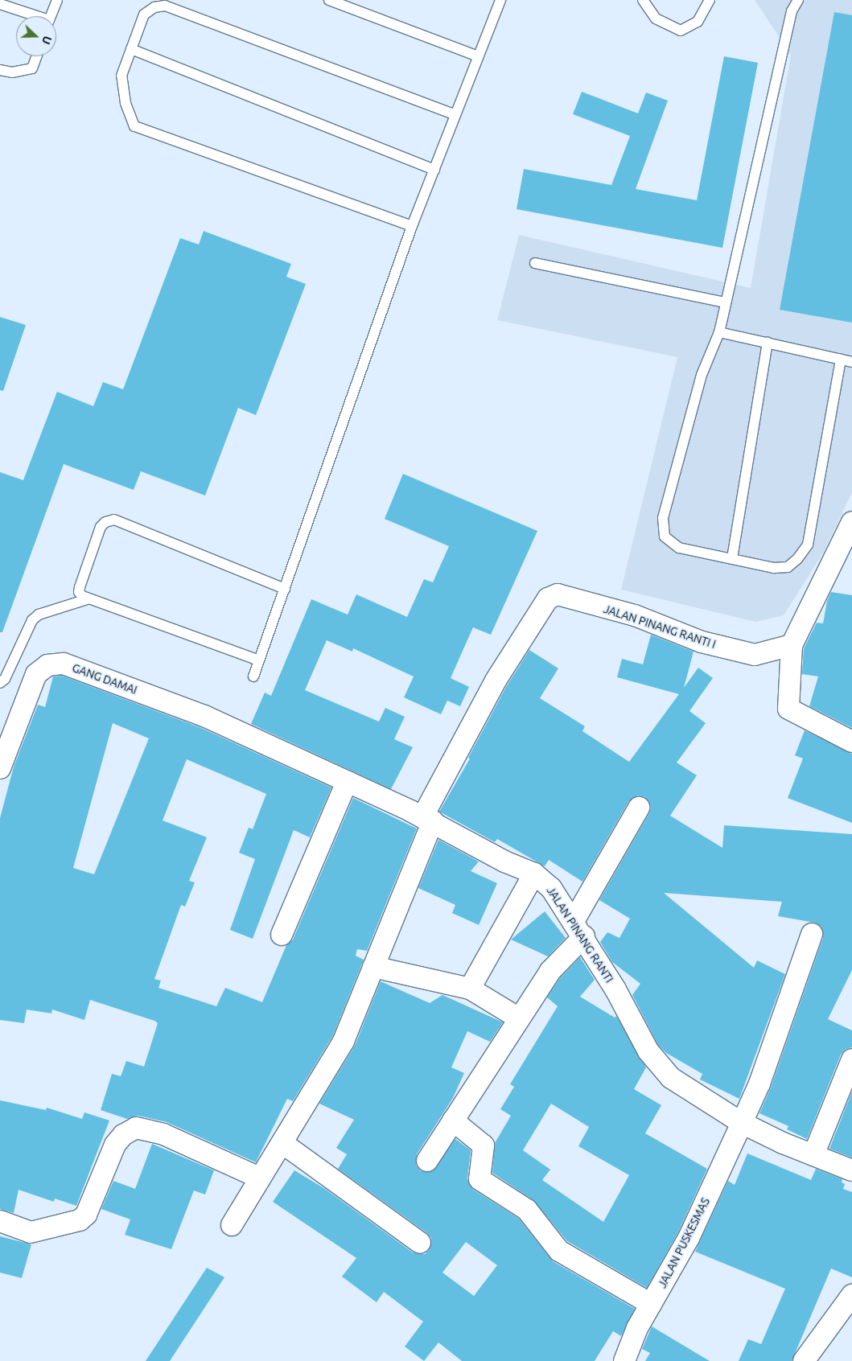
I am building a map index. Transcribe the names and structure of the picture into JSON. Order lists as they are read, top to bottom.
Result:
{
  "streets": {
    "street": [
      "JALAN PINANG RANTI I",
      "GANG DAMAI",
      "JALAN PINANG RANTI",
      "JALAN PUSKESMAS"
    ]
  },
  "crossings": [
    ["JALAN PINANG RANTI I", "JALAN PINANG RANTI"],
    ["GANG DAMAI", "JALAN PINANG RANTI"],
    ["JALAN PINANG RANTI", "JALAN PUSKESMAS"]
  ],
  "north": "right"
}
